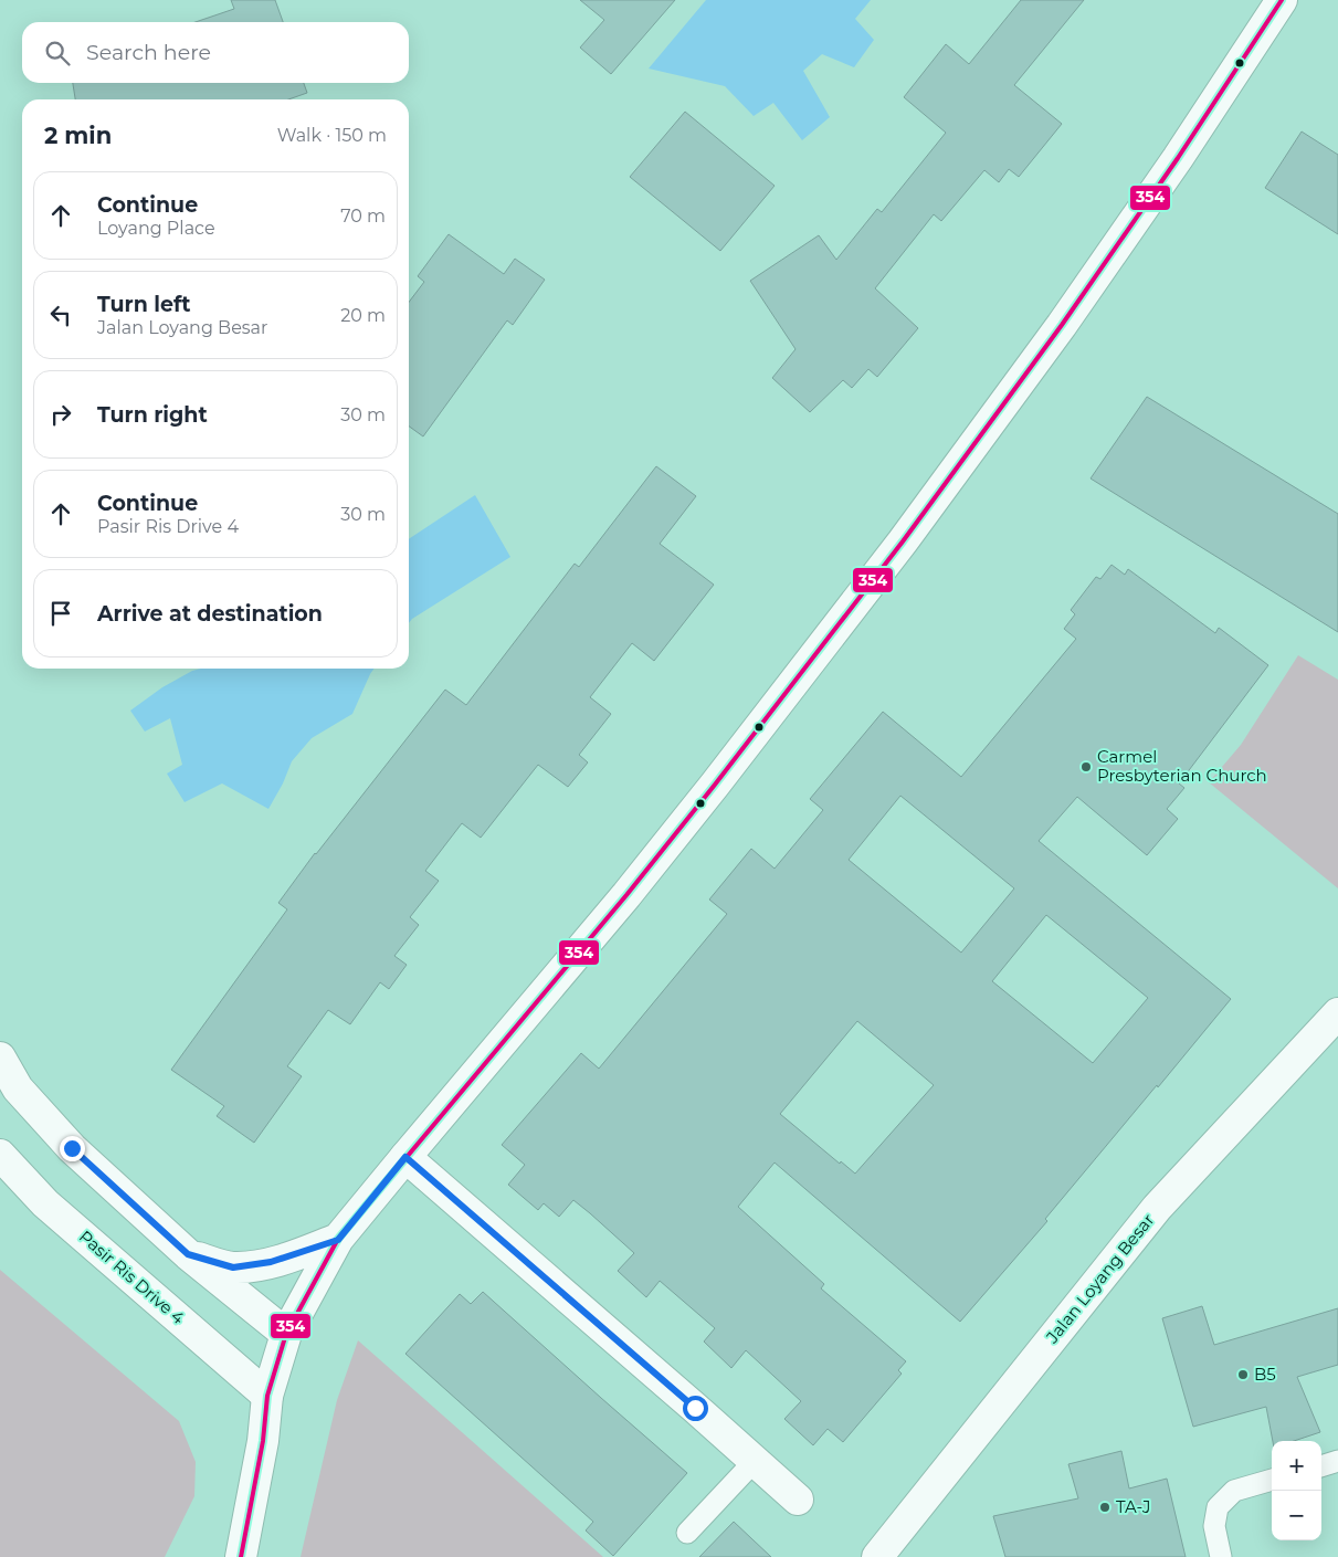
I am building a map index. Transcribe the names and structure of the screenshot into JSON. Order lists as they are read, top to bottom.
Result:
{
  "streets": {
    "street": ["Pasir Ris Drive 4", "Jalan Loyang Besar"]
  },
  "places": ["Carmel Presbyterian Church", "B5", "TA-J"],
  "lines": ["transit line 354"],
  "page": {
    "search": "Search here",
    "heading": ["2 min", "Walk · 150 m"],
    "list": [
      ["Continue", "Loyang Place", "70 m"],
      ["Turn left", "Jalan Loyang Besar", "20 m"],
      ["Turn right", "30 m"],
      ["Continue", "Pasir Ris Drive 4", "30 m"],
      "Arrive at destination"
    ],
    "map_buttons": ["+", "−"]
  }
}
